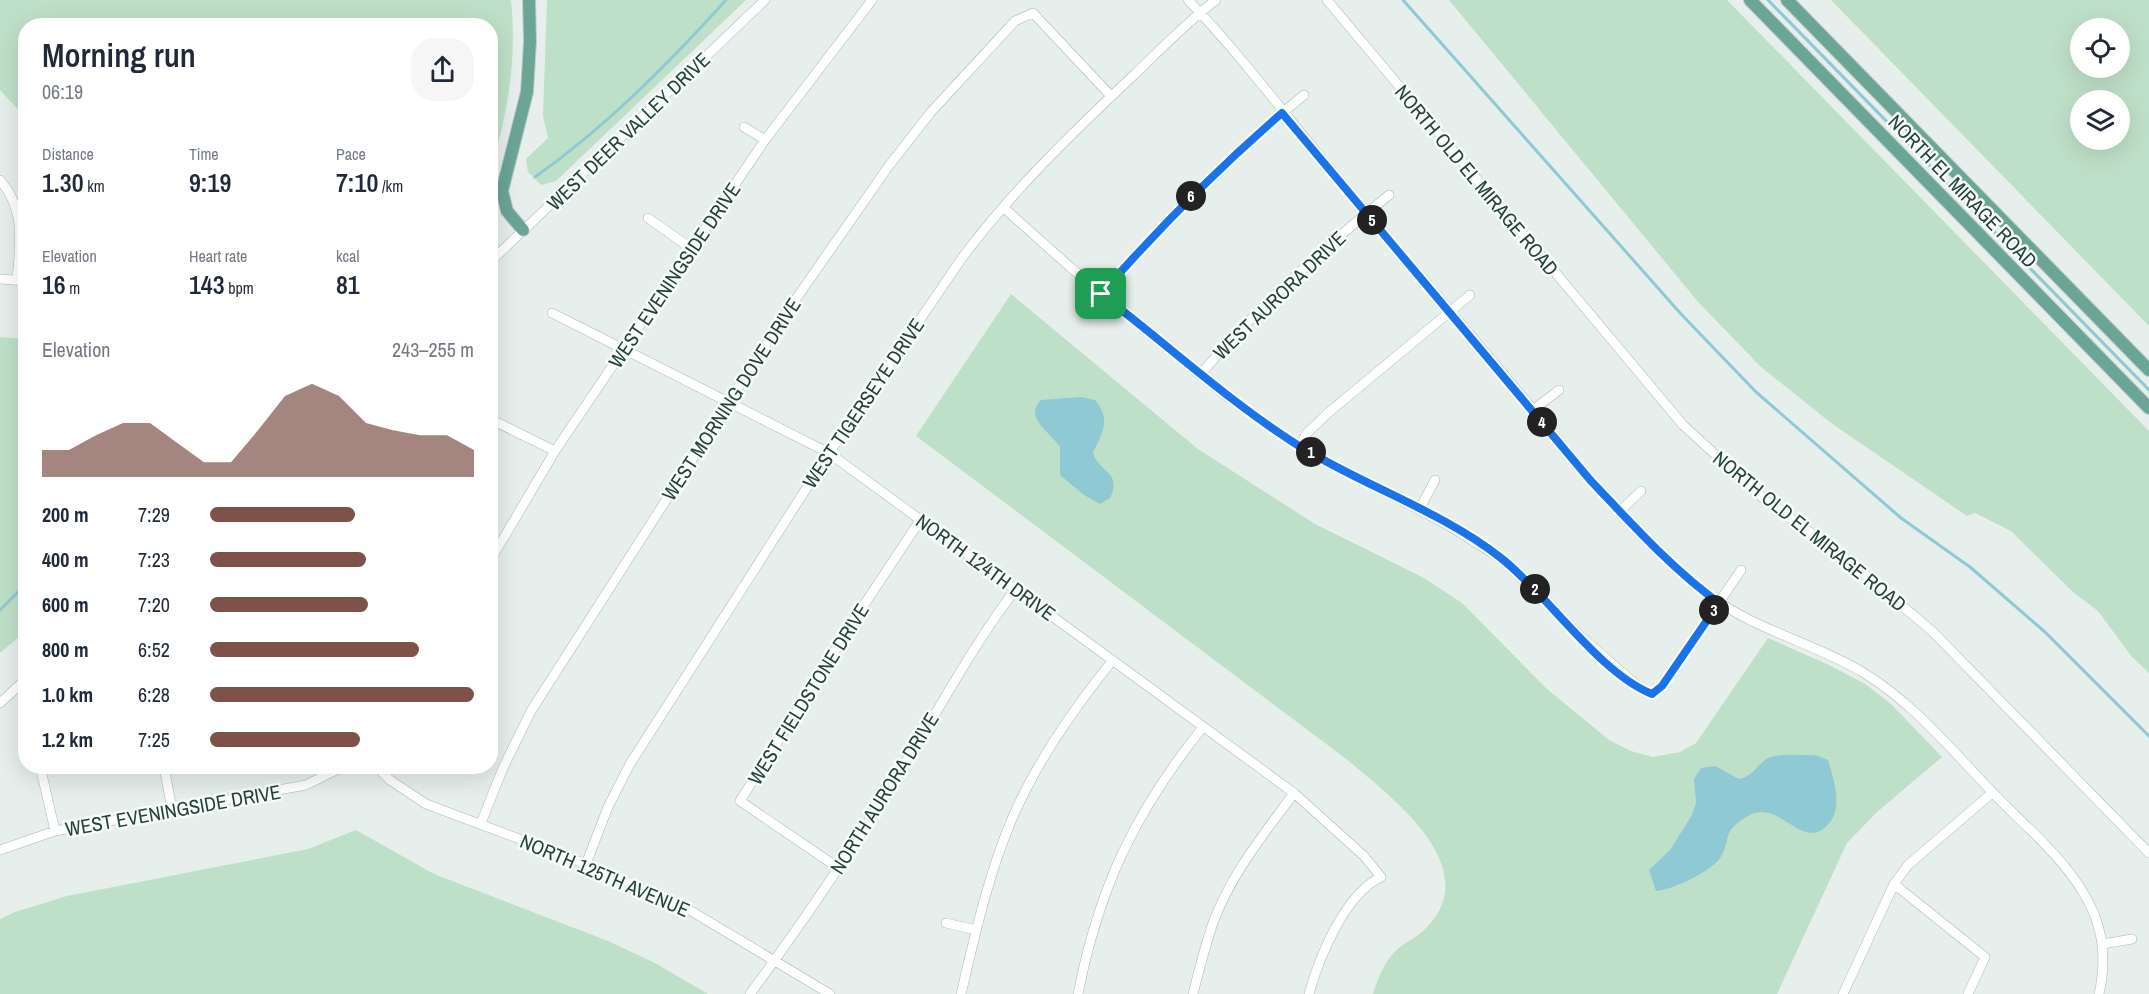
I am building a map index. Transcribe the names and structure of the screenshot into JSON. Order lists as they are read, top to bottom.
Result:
{
  "streets": {
    "main road": ["NORTH EL MIRAGE ROAD"],
    "street": [
      "WEST DEER VALLEY DRIVE",
      "NORTH OLD EL MIRAGE ROAD",
      "WEST EVENINGSIDE DRIVE",
      "WEST AURORA DRIVE",
      "WEST MORNING DOVE DRIVE",
      "WEST TIGERSEYE DRIVE",
      "NORTH 124TH DRIVE",
      "WEST FIELDSTONE DRIVE",
      "NORTH AURORA DRIVE",
      "NORTH 125TH AVENUE"
    ]
  },
  "crossings": [
    ["WEST EVENINGSIDE DRIVE", "NORTH 124TH DRIVE"],
    ["WEST MORNING DOVE DRIVE", "WEST TIGERSEYE DRIVE"],
    ["WEST MORNING DOVE DRIVE", "NORTH 124TH DRIVE"],
    ["WEST MORNING DOVE DRIVE", "NORTH 125TH AVENUE"],
    ["WEST TIGERSEYE DRIVE", "NORTH 124TH DRIVE"],
    ["WEST TIGERSEYE DRIVE", "NORTH 125TH AVENUE"],
    ["NORTH 124TH DRIVE", "WEST FIELDSTONE DRIVE"],
    ["NORTH 124TH DRIVE", "NORTH AURORA DRIVE"],
    ["WEST FIELDSTONE DRIVE", "NORTH AURORA DRIVE"],
    ["NORTH AURORA DRIVE", "NORTH 125TH AVENUE"]
  ],
  "page": {
    "heading": ["Morning run", "06:19"],
    "stats": [
      ["Distance", "1.30 km"],
      ["Time", "9:19"],
      ["Pace", "7:10 /km"],
      ["Elevation", "16 m"],
      ["Heart rate", "143 bpm"],
      ["kcal", "81"]
    ],
    "pins": [
      "6",
      "5",
      "4",
      "1",
      "2",
      "3"
    ],
    "chart": ["Elevation", "243–255 m"],
    "list": [
      {
        "name": "200 m",
        "note": "7:29"
      },
      {
        "name": "400 m",
        "note": "7:23"
      },
      {
        "name": "600 m",
        "note": "7:20"
      },
      {
        "name": "800 m",
        "note": "6:52"
      },
      {
        "name": "1.0 km",
        "note": "6:28"
      },
      {
        "name": "1.2 km",
        "note": "7:25"
      }
    ]
  }
}
